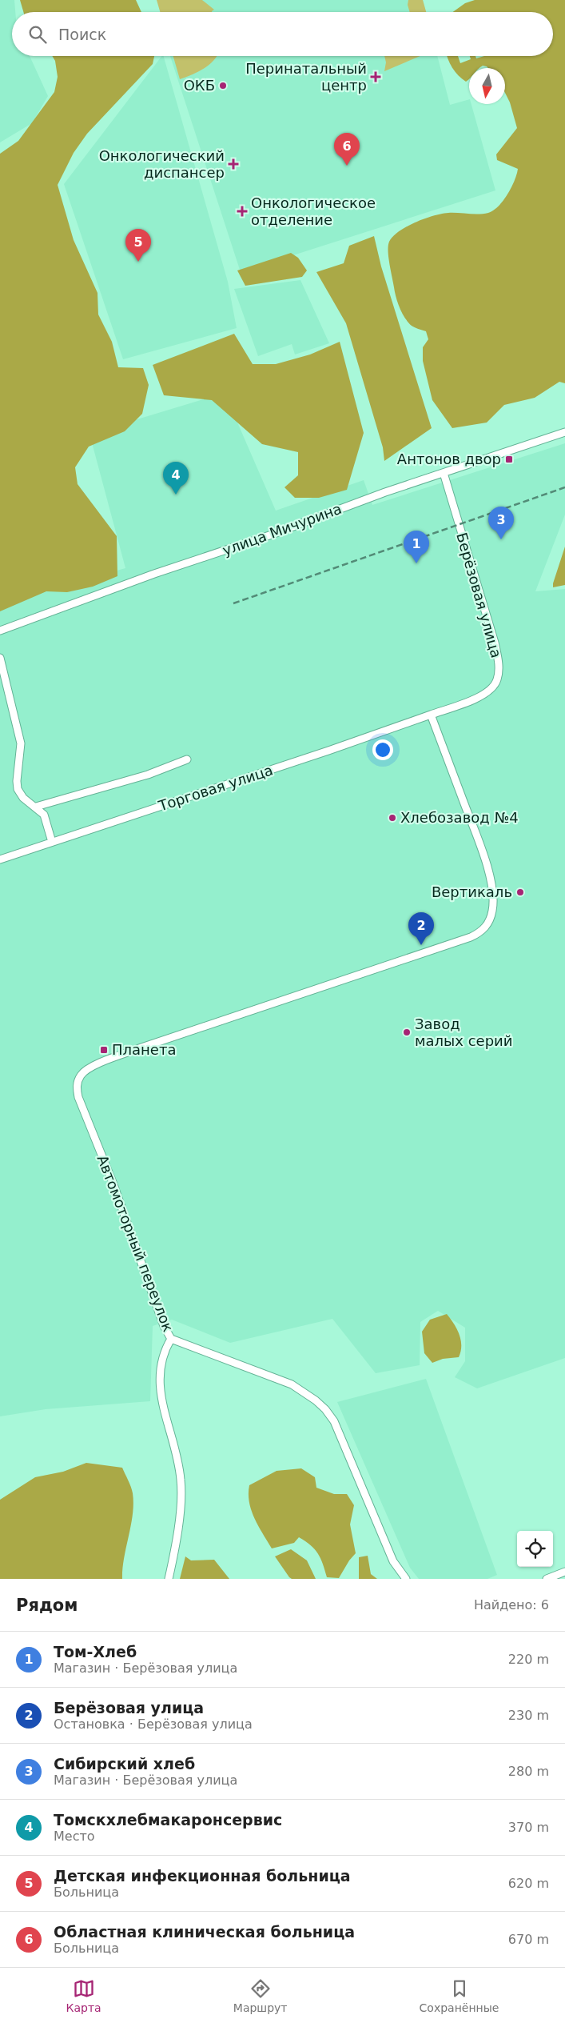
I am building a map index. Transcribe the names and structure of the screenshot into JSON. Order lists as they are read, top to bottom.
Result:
{
  "streets": {
    "street": [
      "улица Мичурина",
      "Берёзовая улица",
      "Торговая улица",
      "Автомоторный переулок"
    ]
  },
  "crossings": [
    ["улица Мичурина", "Берёзовая улица"],
    ["Берёзовая улица", "Торговая улица"],
    ["Берёзовая улица", "Автомоторный переулок"],
    ["Торговая улица", "Автомоторный переулок"]
  ],
  "places": {
    "health": ["Перинатальный центр", "Онкологический диспансер", "Онкологическое отделение"],
    "other": [
      "ОКБ",
      "Хлебозавод №4",
      "Вертикаль",
      "Завод малых серий"
    ],
    "transit": ["Антонов двор", "Планета"]
  },
  "north": "bottom",
  "page": {
    "search": "Поиск",
    "pins": [
      "6",
      "5",
      "4",
      "3",
      "1",
      "2"
    ],
    "heading": ["Рядом", "Найдено: 6"],
    "list": [
      {
        "mark": "1",
        "name": "Том-Хлеб",
        "note": "Магазин · Берёзовая улица",
        "value": "220 m"
      },
      {
        "mark": "2",
        "name": "Берёзовая улица",
        "note": "Остановка · Берёзовая улица",
        "value": "230 m"
      },
      {
        "mark": "3",
        "name": "Сибирский хлеб",
        "note": "Магазин · Берёзовая улица",
        "value": "280 m"
      },
      {
        "mark": "4",
        "name": "Томскхлебмакаронсервис",
        "note": "Место",
        "value": "370 m"
      },
      {
        "mark": "5",
        "name": "Детская инфекционная больница",
        "note": "Больница",
        "value": "620 m"
      },
      {
        "mark": "6",
        "name": "Областная клиническая больница",
        "note": "Больница",
        "value": "670 m"
      }
    ],
    "nav": ["Карта", "Маршрут", "Сохранённые"]
  }
}
